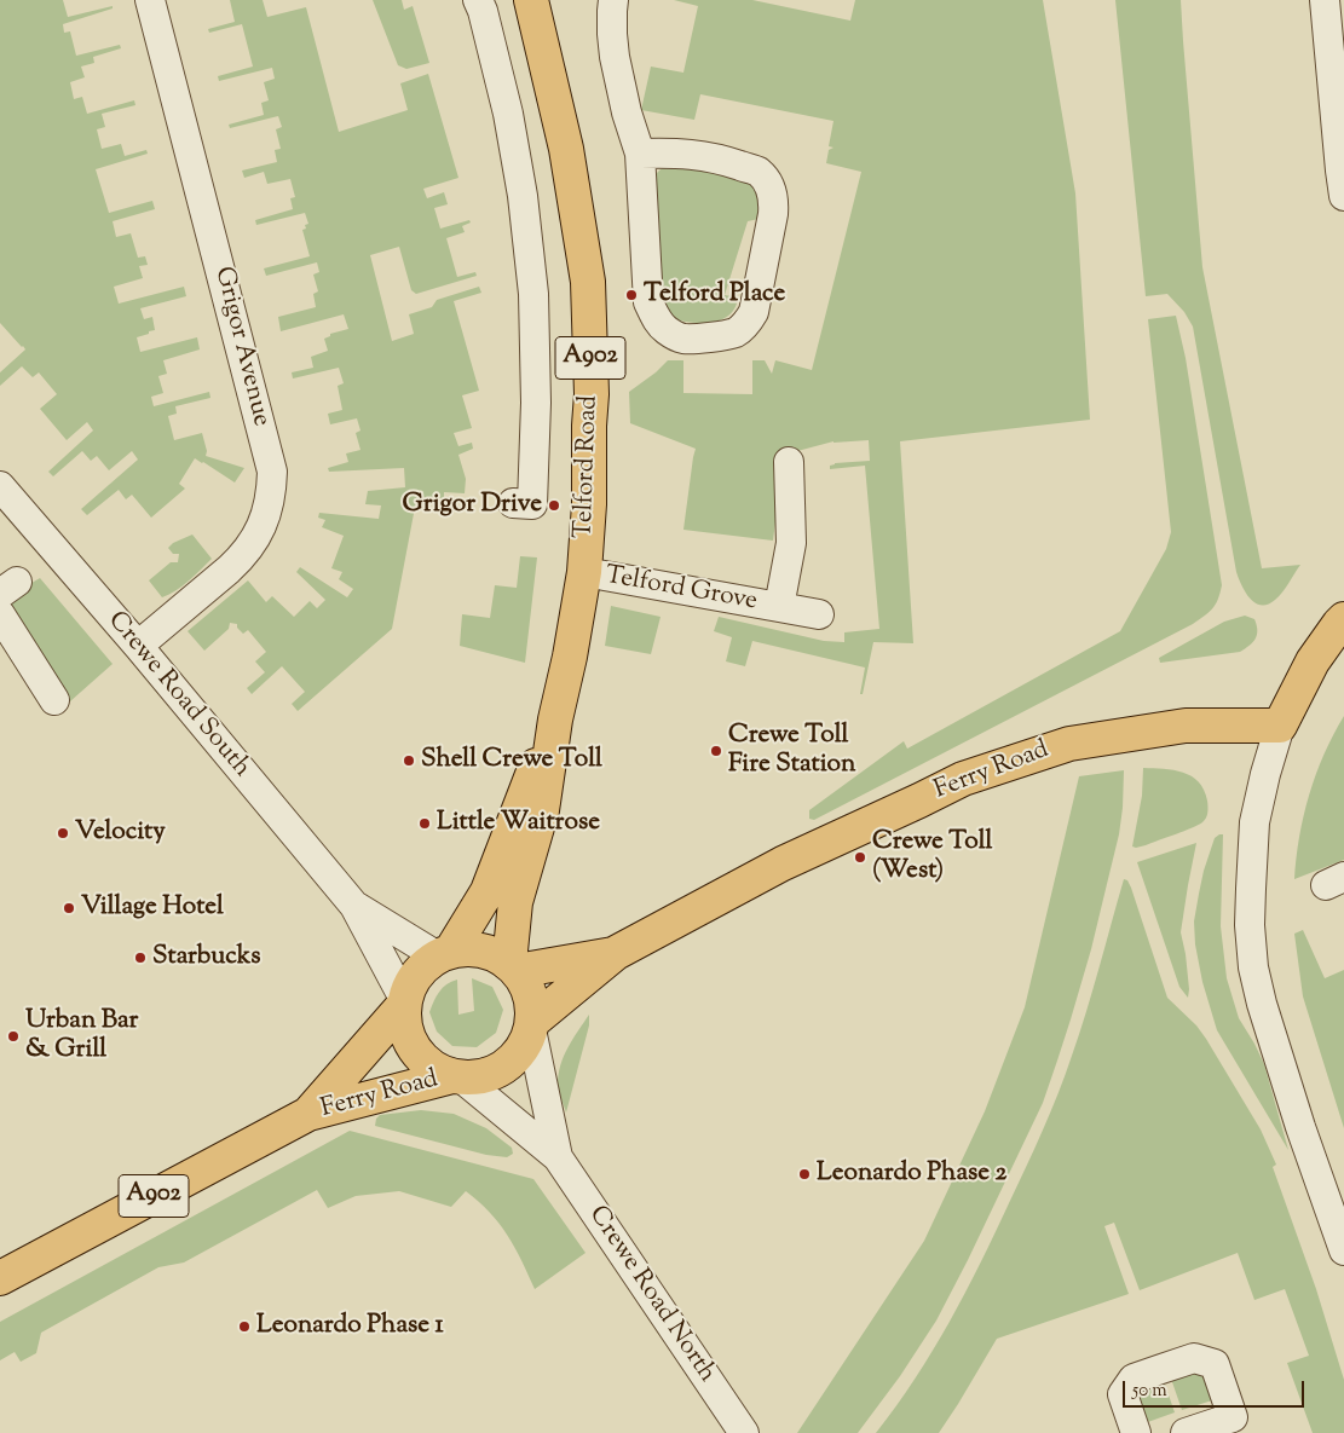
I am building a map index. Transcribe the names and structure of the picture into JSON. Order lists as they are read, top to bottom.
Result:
{
  "streets": {
    "main road": ["A902", "Telford Road", "Ferry Road"],
    "street": [
      "Grigor Avenue",
      "Telford Grove",
      "Crewe Road South",
      "Crewe Road North"
    ]
  },
  "crossings": [
    ["Grigor Avenue", "Crewe Road South"],
    ["Telford Road", "Telford Grove"],
    ["Telford Road", "Crewe Road South"],
    ["Telford Road", "Ferry Road"],
    ["Telford Road", "Crewe Road North"],
    ["Crewe Road South", "Ferry Road"],
    ["Crewe Road South", "Crewe Road North"],
    ["Ferry Road", "Crewe Road North"]
  ],
  "places": [
    "Telford Place",
    "Grigor Drive",
    "Crewe Toll Fire Station",
    "Shell Crewe Toll",
    "Little Waitrose",
    "Velocity",
    "Crewe Toll (West)",
    "Village Hotel",
    "Starbucks",
    "Urban Bar & Grill",
    "Leonardo Phase 2",
    "Leonardo Phase 1"
  ],
  "scale_bar": "50 m"
}
